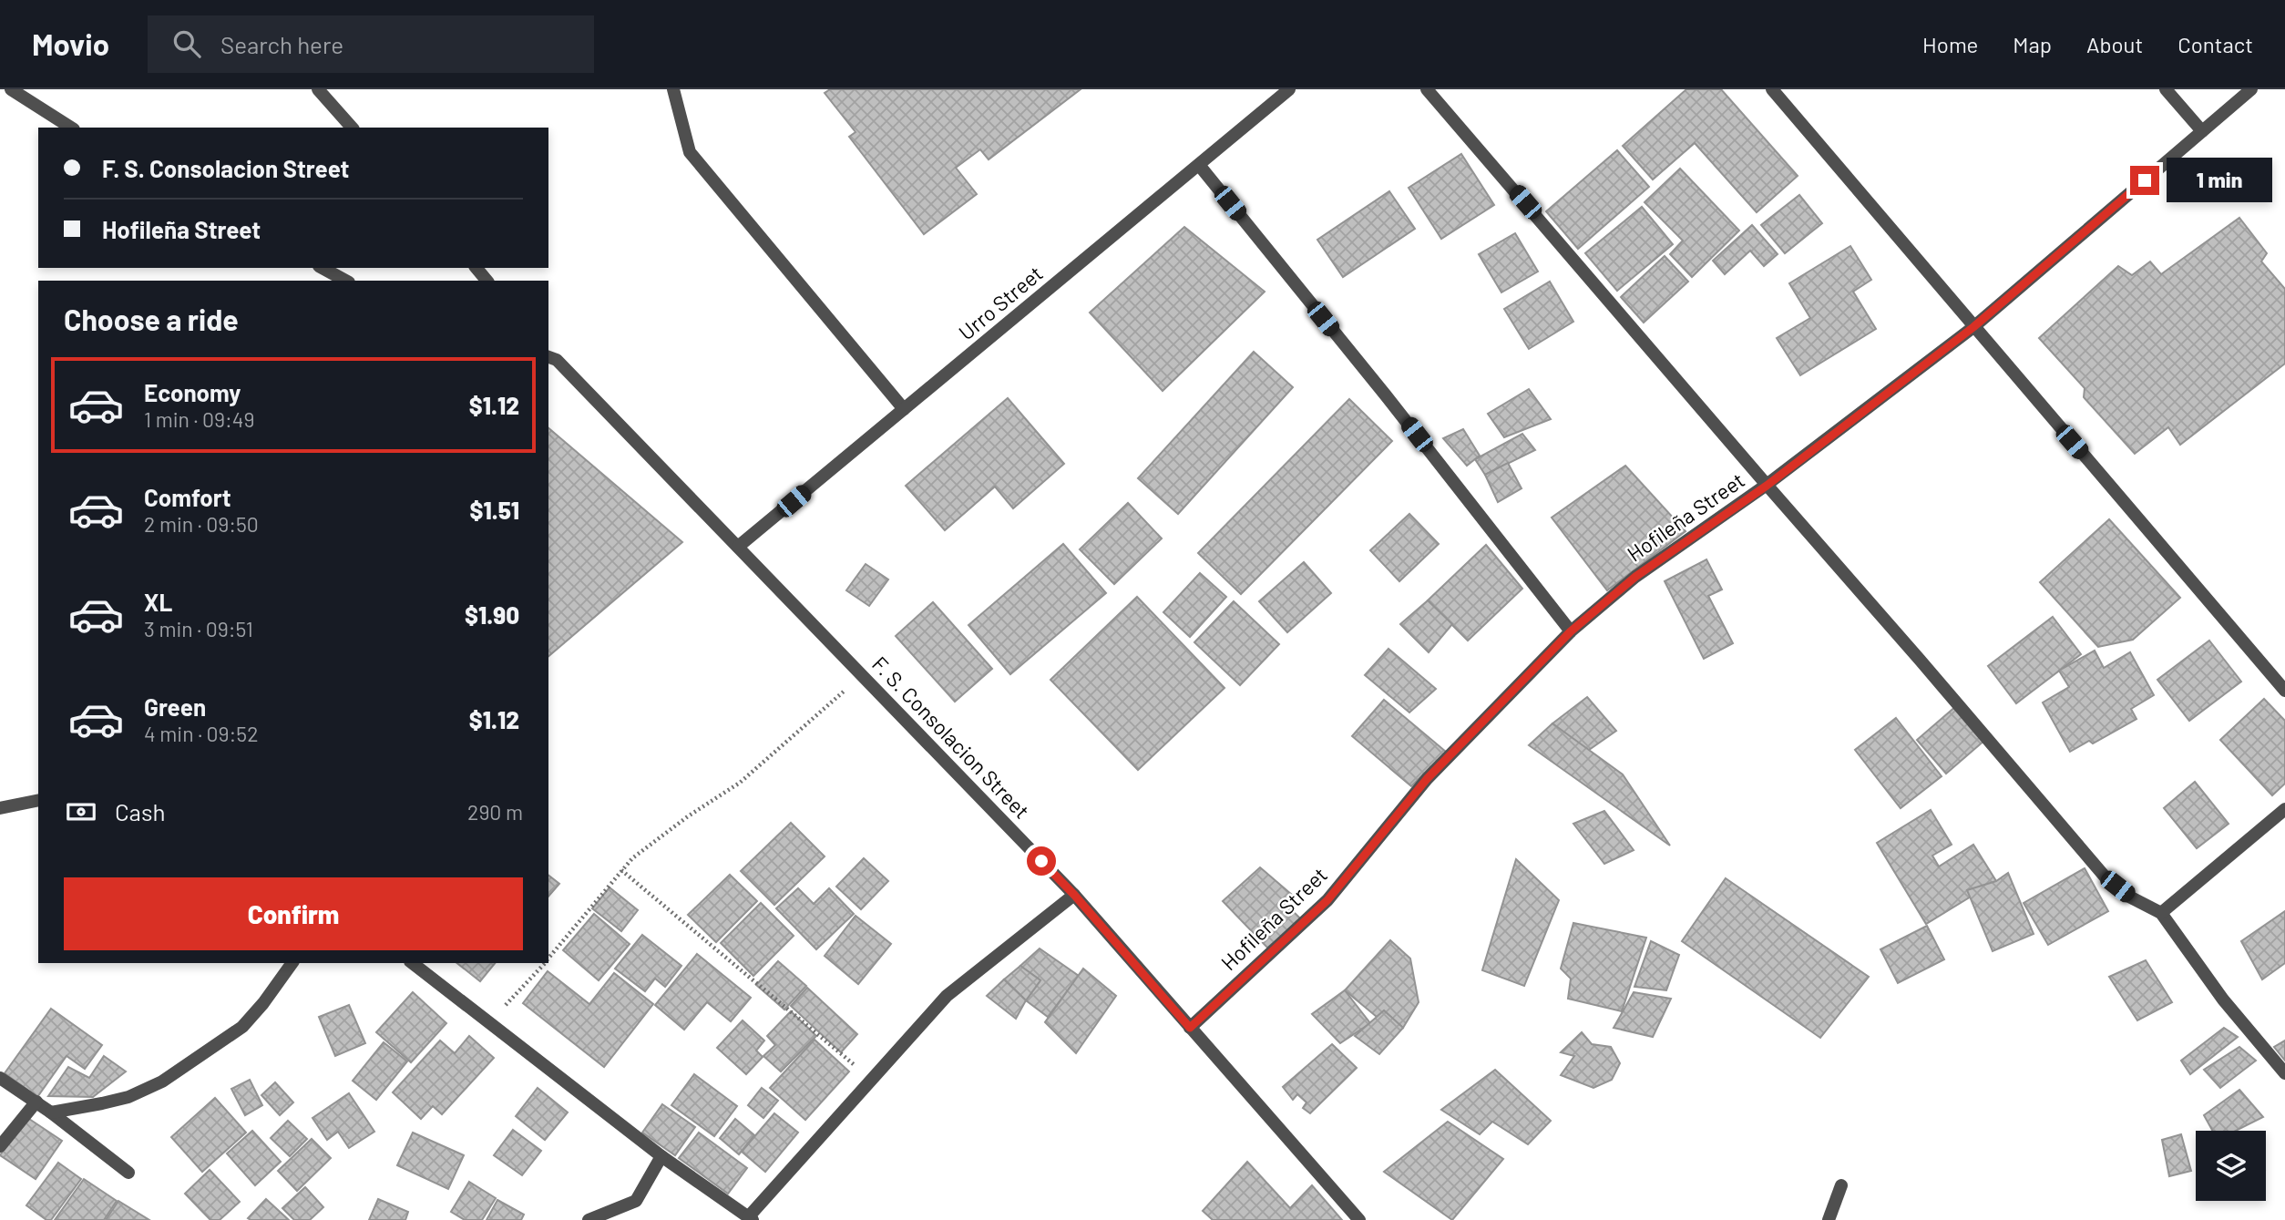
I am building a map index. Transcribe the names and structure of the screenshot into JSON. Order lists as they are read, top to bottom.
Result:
{
  "streets": {
    "street": ["Urro Street", "Hofileña Street", "F. S. Consolacion Street"]
  },
  "crossings": [
    ["Urro Street", "F. S. Consolacion Street"],
    ["Hofileña Street", "F. S. Consolacion Street"]
  ],
  "page": {
    "header": "Movio",
    "search": "Search here",
    "nav": [
      "Home",
      "Map",
      "About",
      "Contact"
    ],
    "banner": ["F. S. Consolacion Street", "Hofileña Street"],
    "bubble": "1 min",
    "heading": "Choose a ride",
    "list": [
      {
        "name": "Economy",
        "note": "1 min · 09:49",
        "value": "$1.12"
      },
      {
        "name": "Comfort",
        "note": "2 min · 09:50",
        "value": "$1.51"
      },
      {
        "name": "XL",
        "note": "3 min · 09:51",
        "value": "$1.90"
      },
      {
        "name": "Green",
        "note": "4 min · 09:52",
        "value": "$1.12"
      }
    ],
    "pay": ["Cash", "290 m"],
    "buttons": "Confirm"
  }
}
